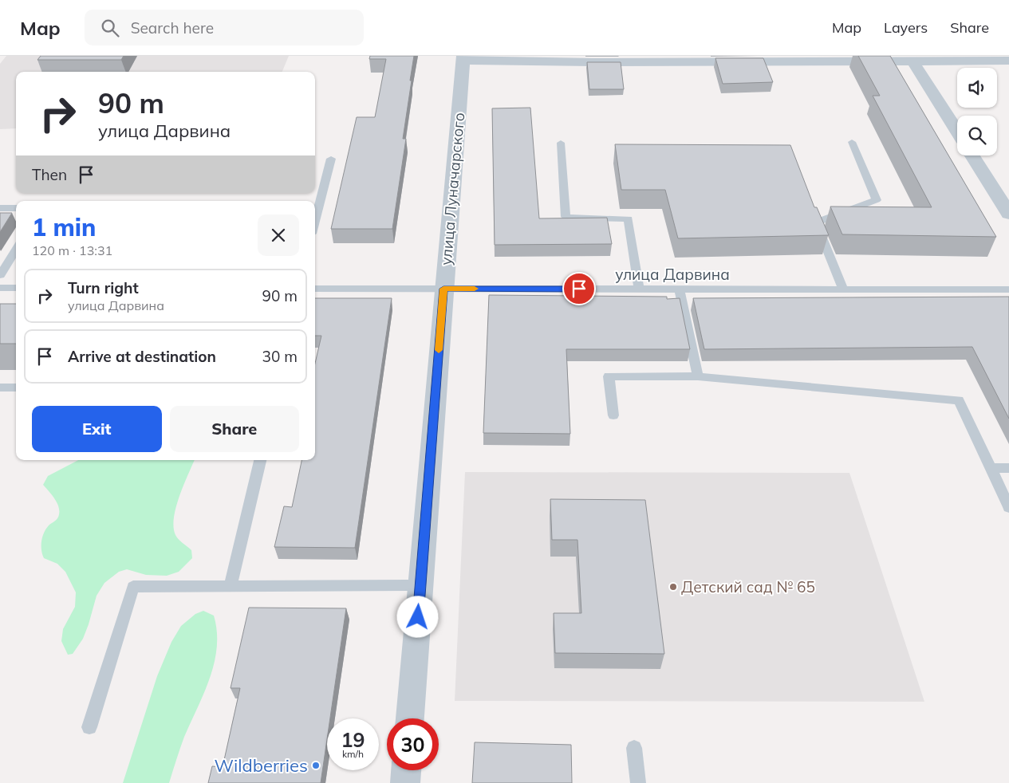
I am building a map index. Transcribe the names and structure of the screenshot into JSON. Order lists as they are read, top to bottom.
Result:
{
  "streets": {
    "street": ["улица Луначарского"],
    "lane": ["улица Дарвина"]
  },
  "crossings": [
    ["улица Луначарского", "улица Дарвина"]
  ],
  "places": ["Детский сад № 65", "Wildberries"],
  "page": {
    "header": "Map",
    "search": "Search here",
    "nav": ["Map", "Layers", "Share"],
    "turn": ["90 m", "улица Дарвина"],
    "then": "Then",
    "heading": ["1 min", "120 m · 13:31"],
    "list": [
      {
        "name": "Turn right",
        "note": "улица Дарвина",
        "value": "90 m"
      },
      {
        "name": "Arrive at destination",
        "value": "30 m"
      }
    ],
    "buttons": ["Exit", "Share"],
    "speed": "19 km/h",
    "limit": "30"
  }
}
